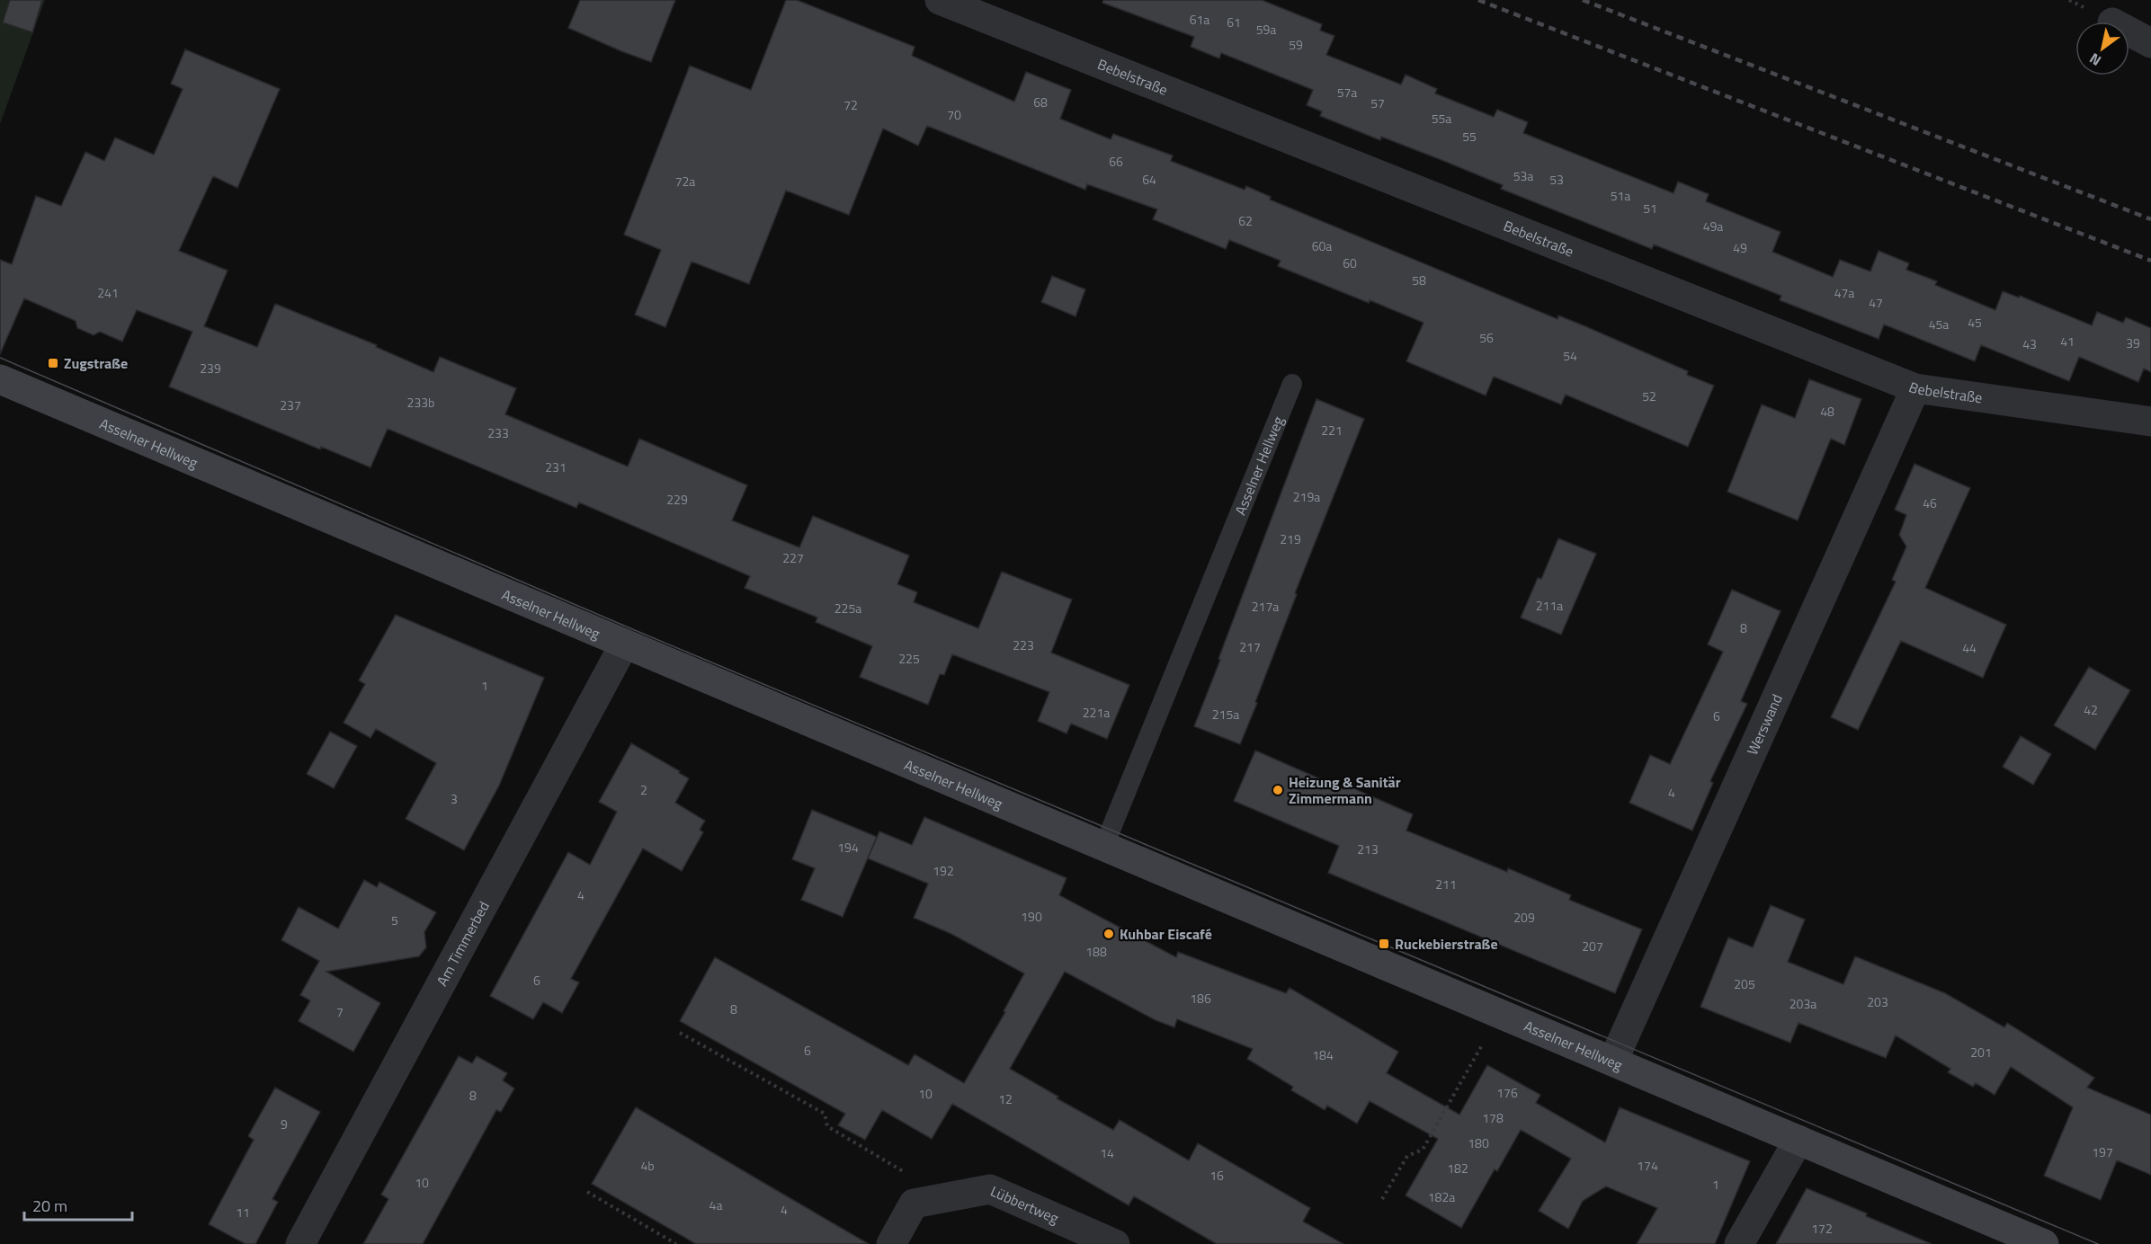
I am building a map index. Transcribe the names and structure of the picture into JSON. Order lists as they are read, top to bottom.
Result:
{
  "streets": {
    "main road": ["Asselner Hellweg"],
    "street": [
      "Bebelstraße",
      "Werswand",
      "Am Timmerbed",
      "Lübbertweg"
    ]
  },
  "crossings": [
    ["Bebelstraße", "Werswand"],
    ["Asselner Hellweg", "Werswand"],
    ["Asselner Hellweg", "Am Timmerbed"]
  ],
  "places": {
    "transit": ["Zugstraße", "Ruckebierstraße"],
    "other": ["Heizung & Sanitär Zimmermann", "Kuhbar Eiscafé"]
  },
  "house_numbers": [
    "61a",
    "61",
    "59a",
    "59",
    "57a",
    "68",
    "57",
    "72",
    "70",
    "55a",
    "55",
    "66",
    "53a",
    "64",
    "53",
    "72a",
    "51a",
    "51",
    "62",
    "49a",
    "60a",
    "49",
    "60",
    "58",
    "241",
    "47a",
    "47",
    "45",
    "45a",
    "56",
    "41",
    "39",
    "43",
    "54",
    "239",
    "52",
    "233b",
    "237",
    "48",
    "221",
    "233",
    "231",
    "219a",
    "229",
    "46",
    "219",
    "227",
    "211a",
    "217a",
    "225a",
    "8",
    "223",
    "217",
    "44",
    "225",
    "1",
    "42",
    "221a",
    "215a",
    "6",
    "2",
    "4",
    "3",
    "194",
    "213",
    "192",
    "211",
    "4",
    "190",
    "209",
    "5",
    "207",
    "188",
    "6",
    "205",
    "186",
    "203",
    "203a",
    "8",
    "7",
    "6",
    "201",
    "184",
    "176",
    "10",
    "8",
    "12",
    "178",
    "9",
    "180",
    "197",
    "14",
    "4b",
    "174",
    "182",
    "16",
    "10",
    "1",
    "182a",
    "4a",
    "4",
    "11",
    "172"
  ],
  "scale_bar": "20 m",
  "north": "bottom left"
}
